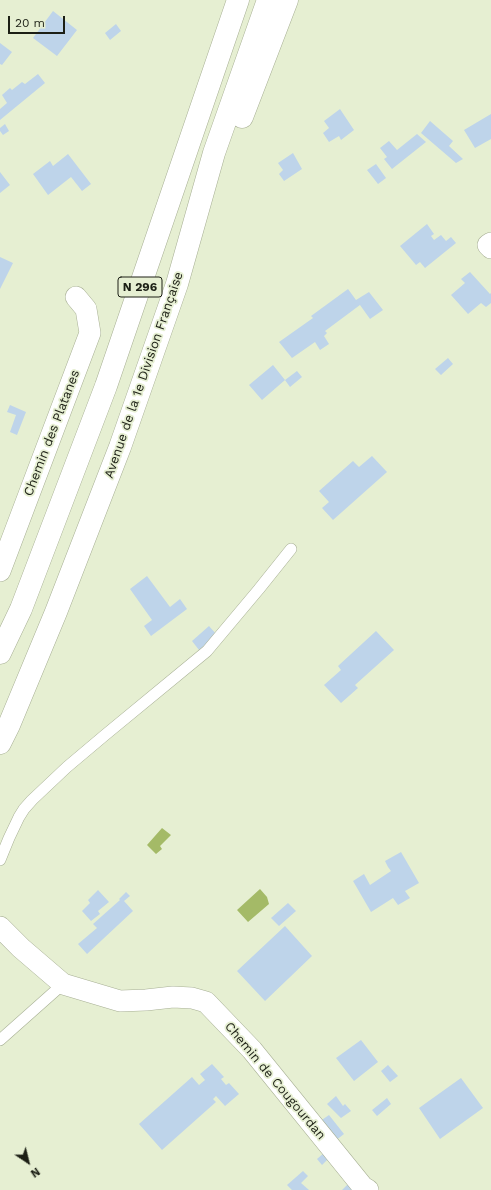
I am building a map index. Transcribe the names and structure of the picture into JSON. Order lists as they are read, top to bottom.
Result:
{
  "streets": {
    "highway": ["N 296", "Avenue de la 1e Division Française"],
    "street": ["Chemin des Platanes", "Chemin de Cougourdan"]
  },
  "scale_bar": "20 m",
  "north": "bottom right"
}
